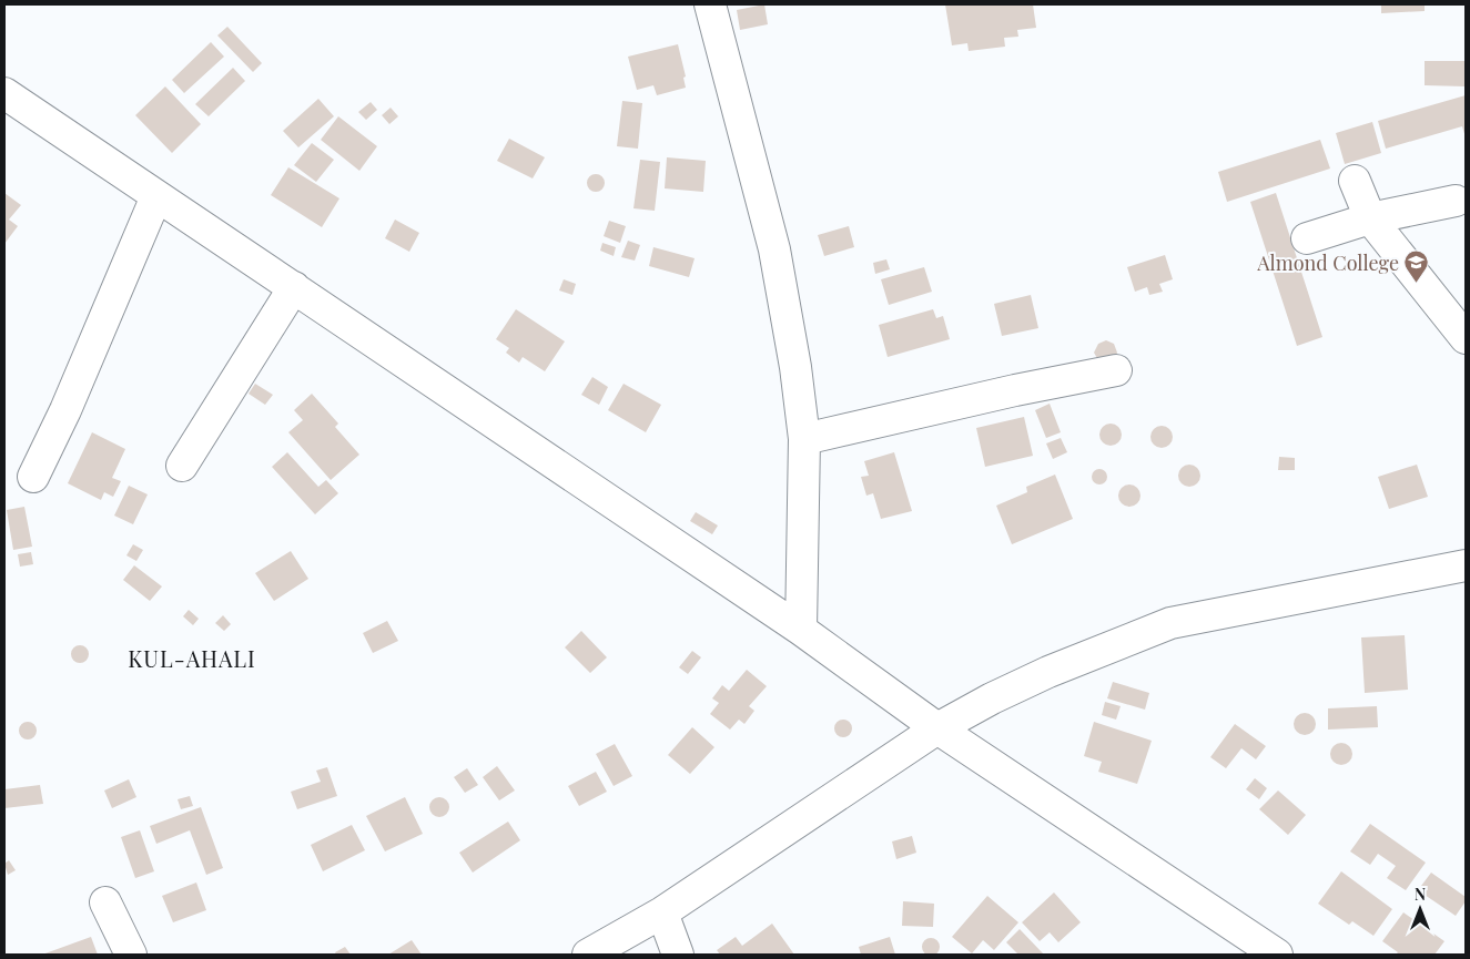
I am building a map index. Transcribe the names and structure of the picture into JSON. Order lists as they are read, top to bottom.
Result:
{
  "districts": ["KUL-AHALI"],
  "places": {
    "school or university": ["Almond College"]
  },
  "north": "top"
}
